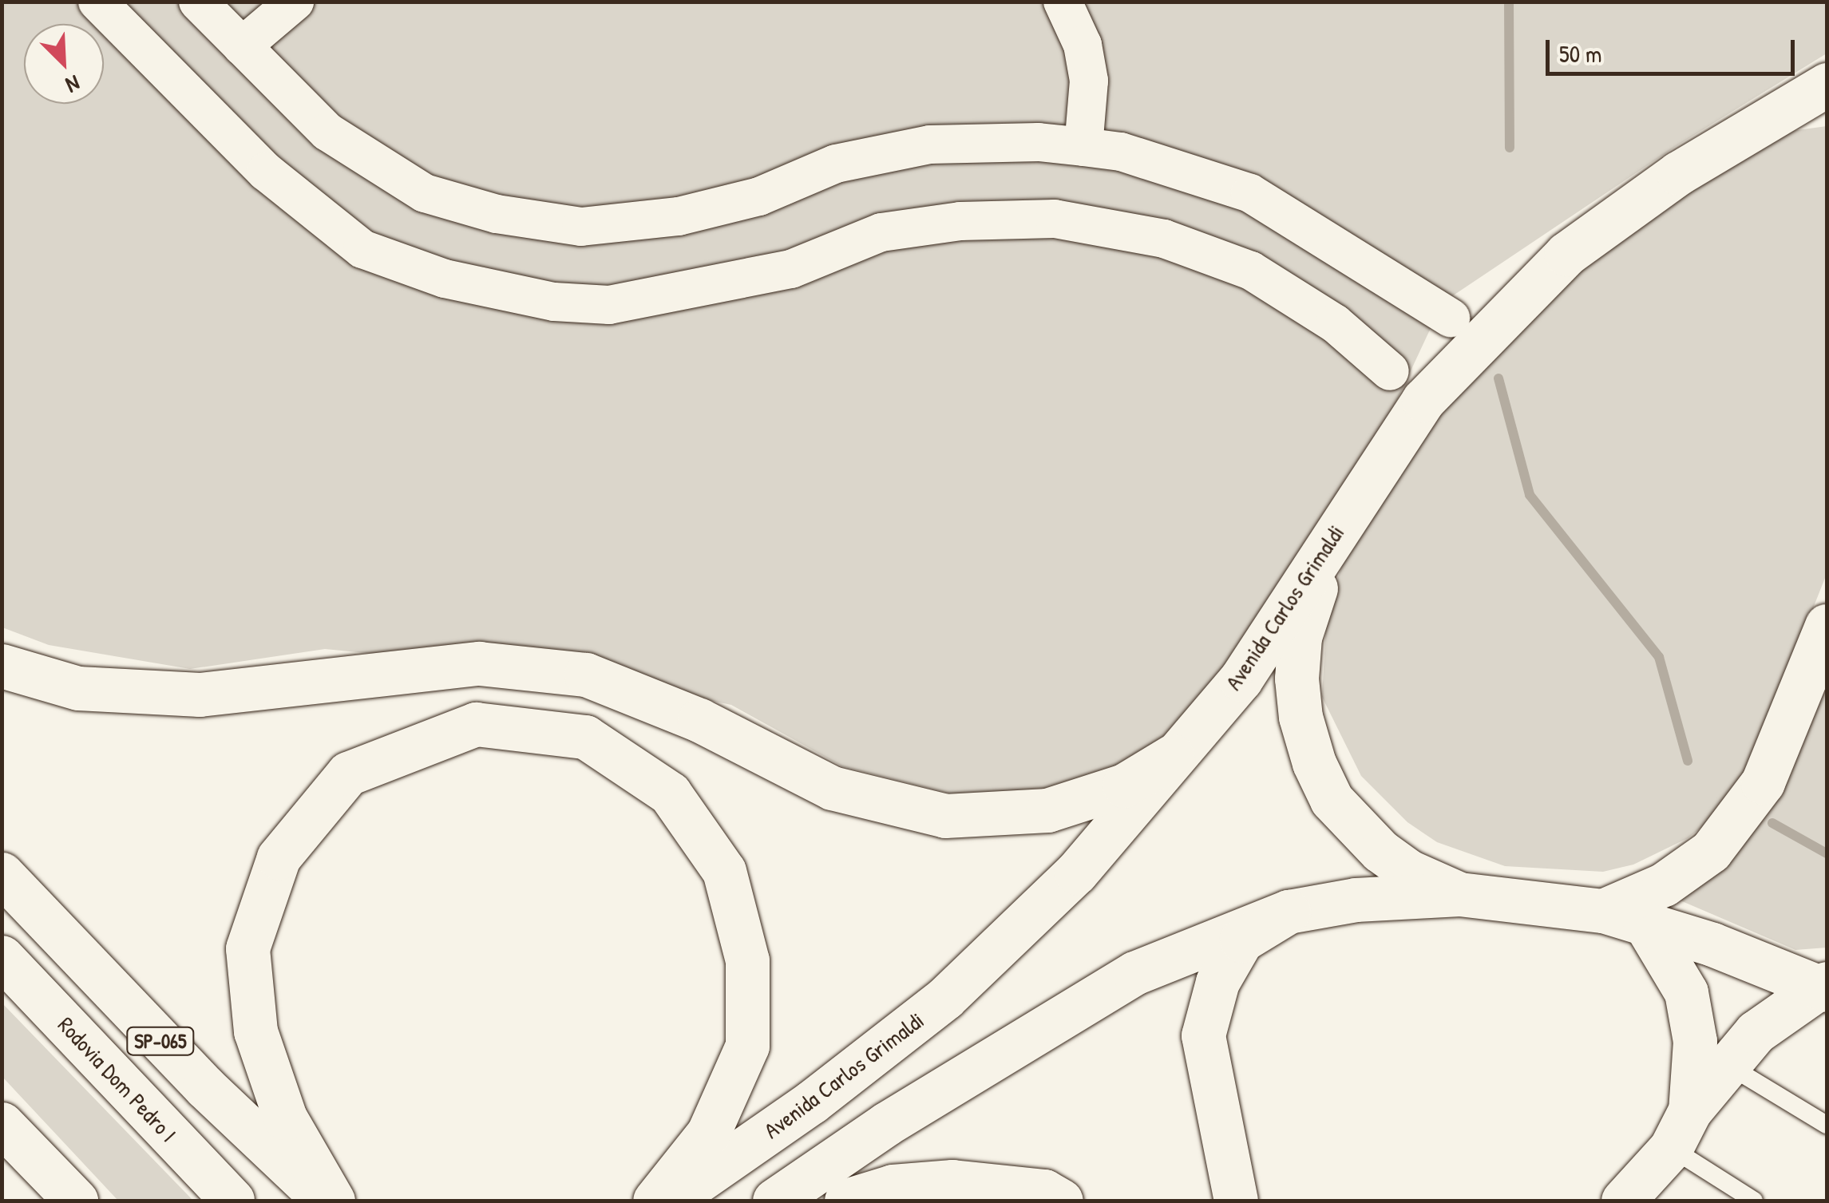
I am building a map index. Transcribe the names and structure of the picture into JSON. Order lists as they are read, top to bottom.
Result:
{
  "streets": {
    "main road": ["Avenida Carlos Grimaldi", "SP-065", "Rodovia Dom Pedro I"]
  },
  "scale_bar": "50 m",
  "north": "bottom right"
}
